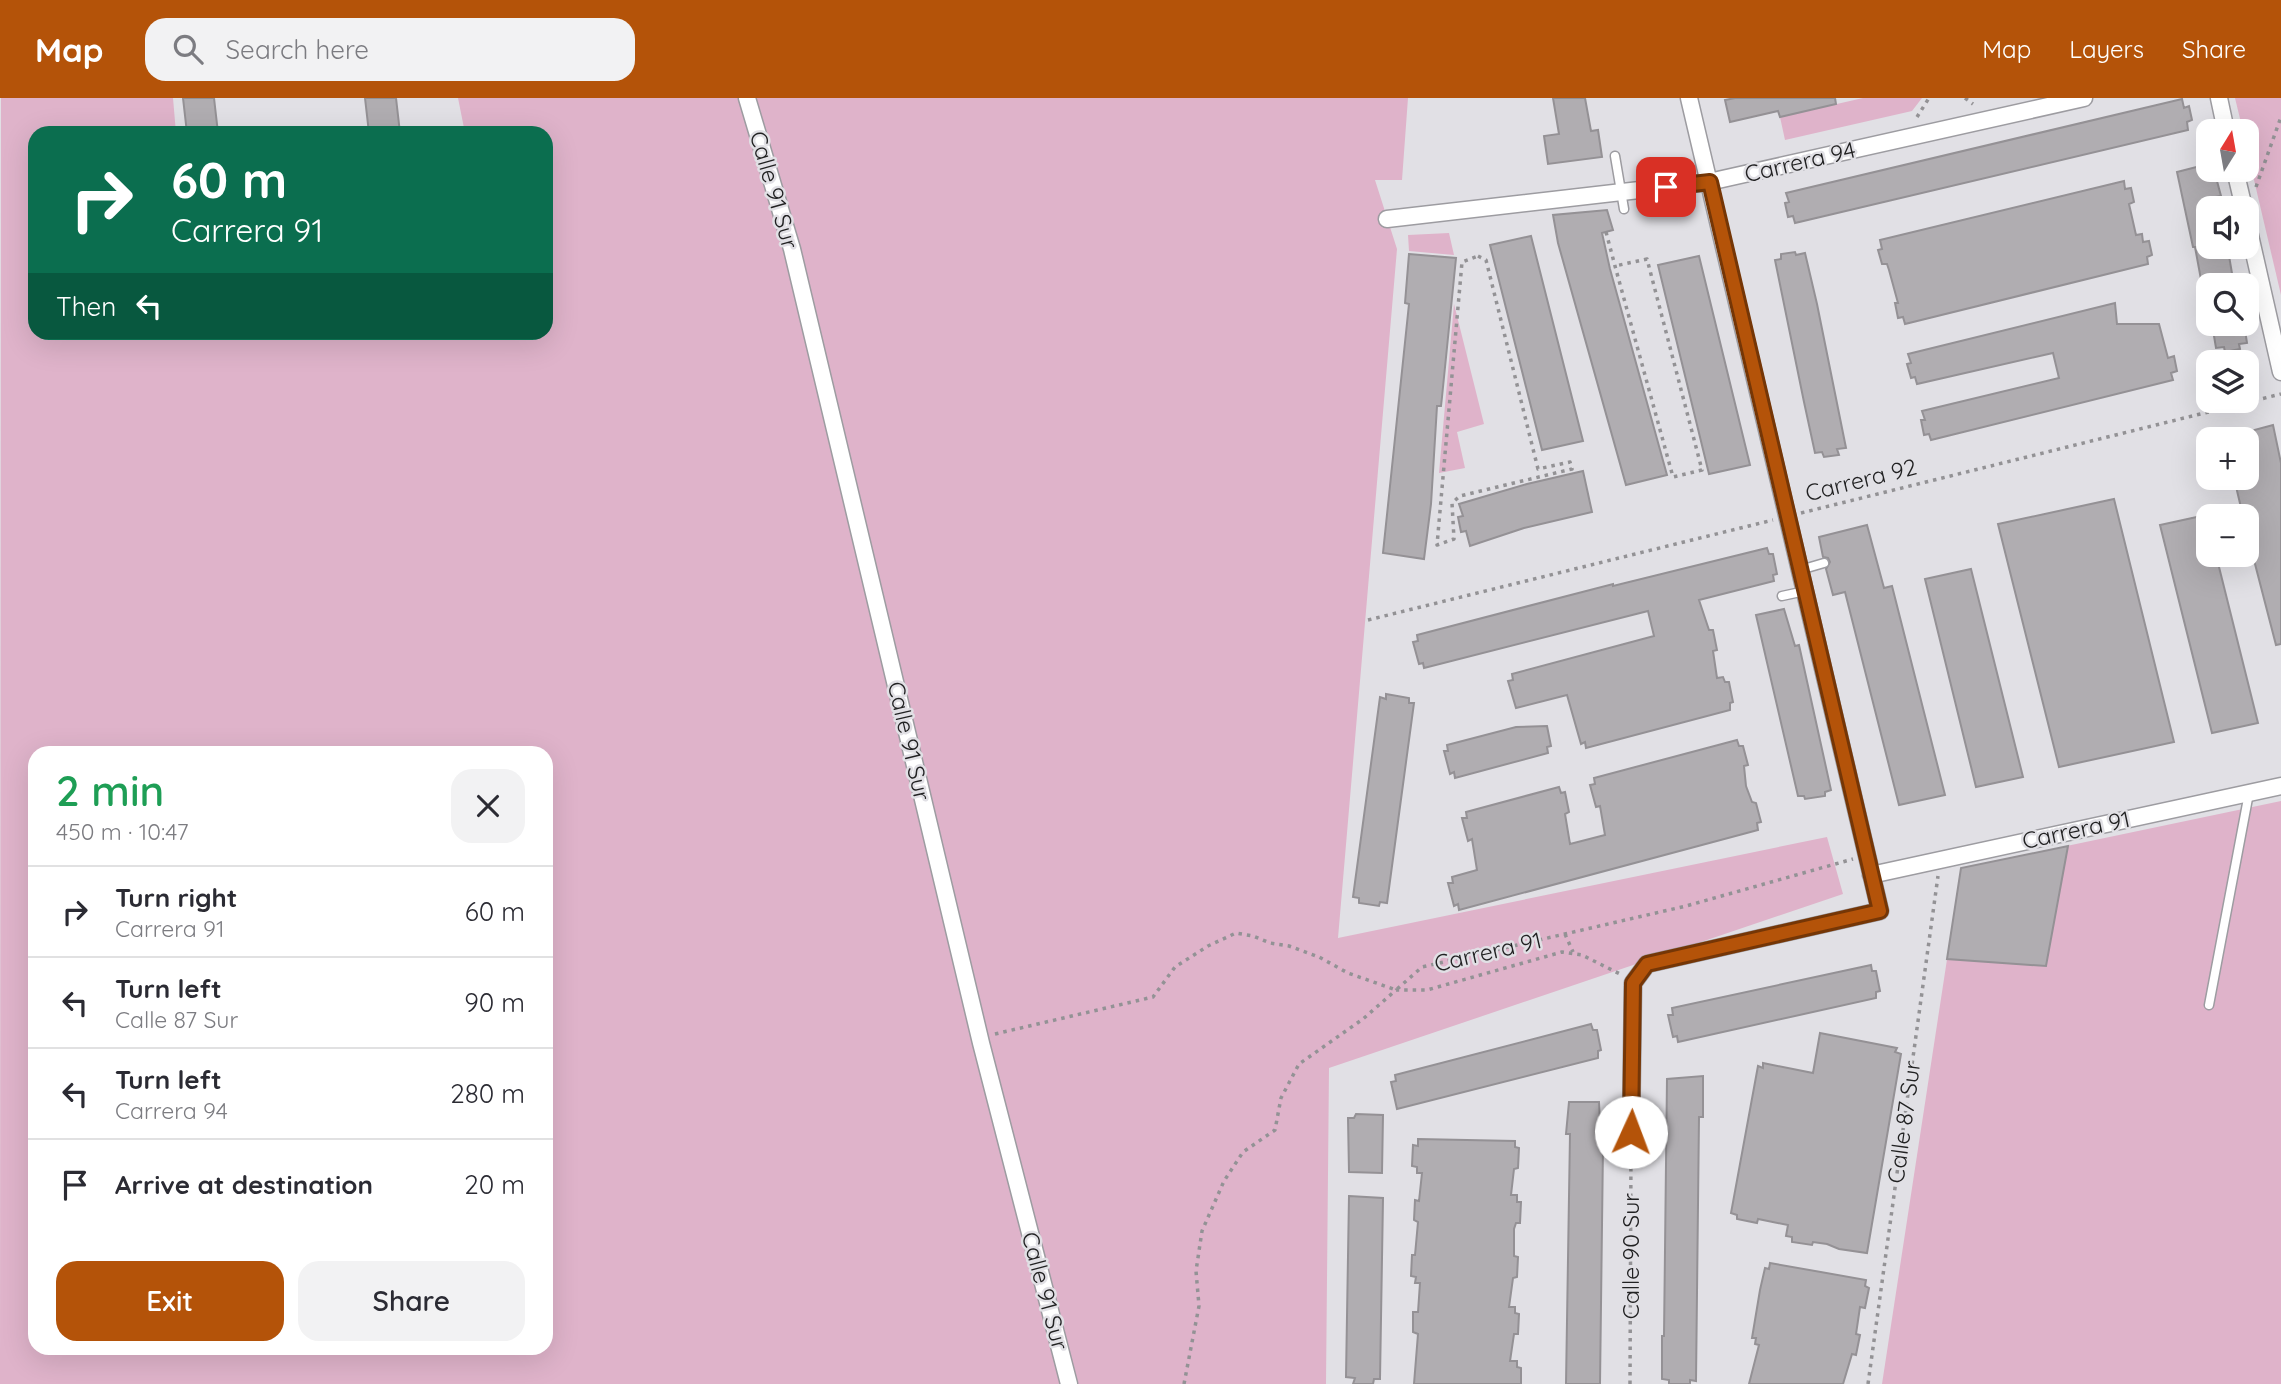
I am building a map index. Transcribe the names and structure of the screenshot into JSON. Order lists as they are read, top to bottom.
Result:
{
  "streets": {
    "street": ["Carrera 94", "Calle 91 Sur", "Carrera 91"],
    "path": ["Carrera 92", "Calle 87 Sur", "Calle 90 Sur"]
  },
  "crossings": [
    ["Carrera 91", "Calle 87 Sur"]
  ],
  "north": "top",
  "page": {
    "header": "Map",
    "search": "Search here",
    "nav": ["Map", "Layers", "Share"],
    "map_buttons": ["+", "−"],
    "turn": ["60 m", "Carrera 91"],
    "then": "Then",
    "heading": ["2 min", "450 m · 10:47"],
    "list": [
      {
        "name": "Turn right",
        "note": "Carrera 91",
        "value": "60 m"
      },
      {
        "name": "Turn left",
        "note": "Calle 87 Sur",
        "value": "90 m"
      },
      {
        "name": "Turn left",
        "note": "Carrera 94",
        "value": "280 m"
      },
      {
        "name": "Arrive at destination",
        "value": "20 m"
      }
    ],
    "buttons": ["Exit", "Share"]
  }
}
